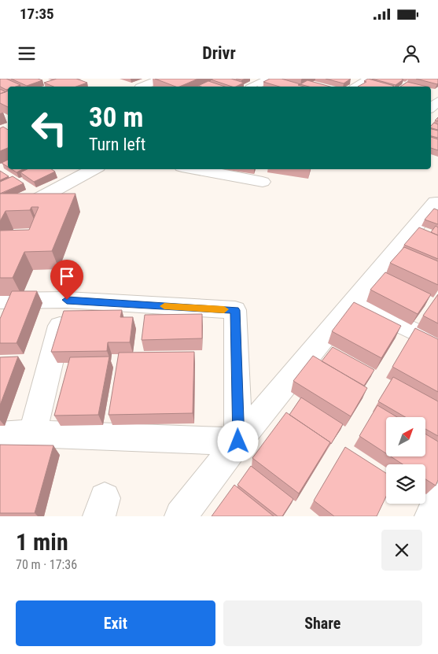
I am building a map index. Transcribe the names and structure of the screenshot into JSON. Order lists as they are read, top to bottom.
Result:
{
  "north": "top right",
  "page": {
    "status": "17:35",
    "header": "Drivr",
    "turn": ["30 m", "Turn left"],
    "heading": ["1 min", "70 m · 17:36"],
    "buttons": ["Exit", "Share"]
  }
}
